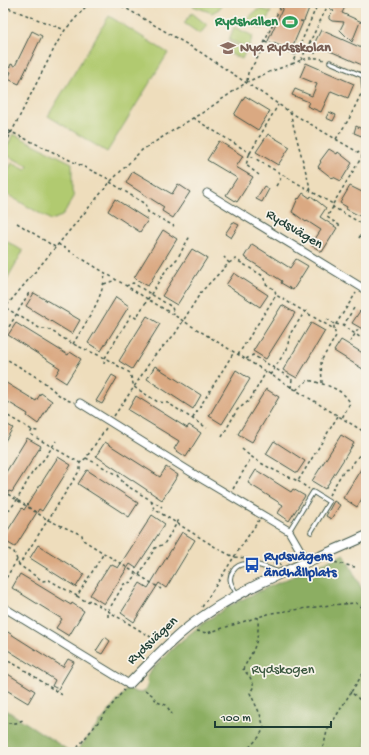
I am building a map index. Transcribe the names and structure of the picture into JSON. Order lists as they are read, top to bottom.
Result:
{
  "streets": {
    "street": ["Rydsvägen"]
  },
  "parks": ["Rydskogen"],
  "places": {
    "sports": ["Rydshallen"],
    "school or university": ["Nya Rydsskolan"],
    "bus stop": ["Rydsvägens ändhållplats"]
  },
  "scale_bar": "100 m"
}
